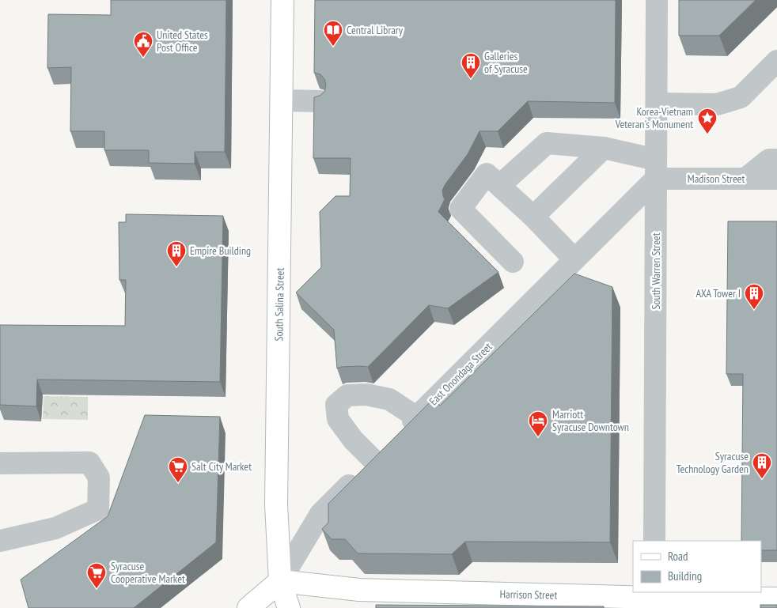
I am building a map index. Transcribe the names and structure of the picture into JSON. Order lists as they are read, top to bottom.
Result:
{
  "streets": {
    "main road": ["South Salina Street", "Harrison Street"],
    "street": ["Madison Street", "South Warren Street", "East Onondaga Street"]
  },
  "crossings": [
    ["Madison Street", "South Warren Street"],
    ["Madison Street", "East Onondaga Street"],
    ["South Warren Street", "East Onondaga Street"],
    ["South Salina Street", "East Onondaga Street"],
    ["South Salina Street", "Harrison Street"],
    ["East Onondaga Street", "Harrison Street"]
  ],
  "places": {
    "library": ["Central Library"],
    "public building": ["United States Post Office"],
    "building": [
      "Galleries of Syracuse",
      "Empire Building",
      "AXA Tower I",
      "Syracuse Technology Garden"
    ],
    "place": ["Korea-Vietnam Veteran's Monument"],
    "hotel": ["Marriott Syracuse Downtown"],
    "supermarket": ["Salt City Market", "Syracuse Cooperative Market"]
  },
  "legend": ["Road", "Building"]
}
